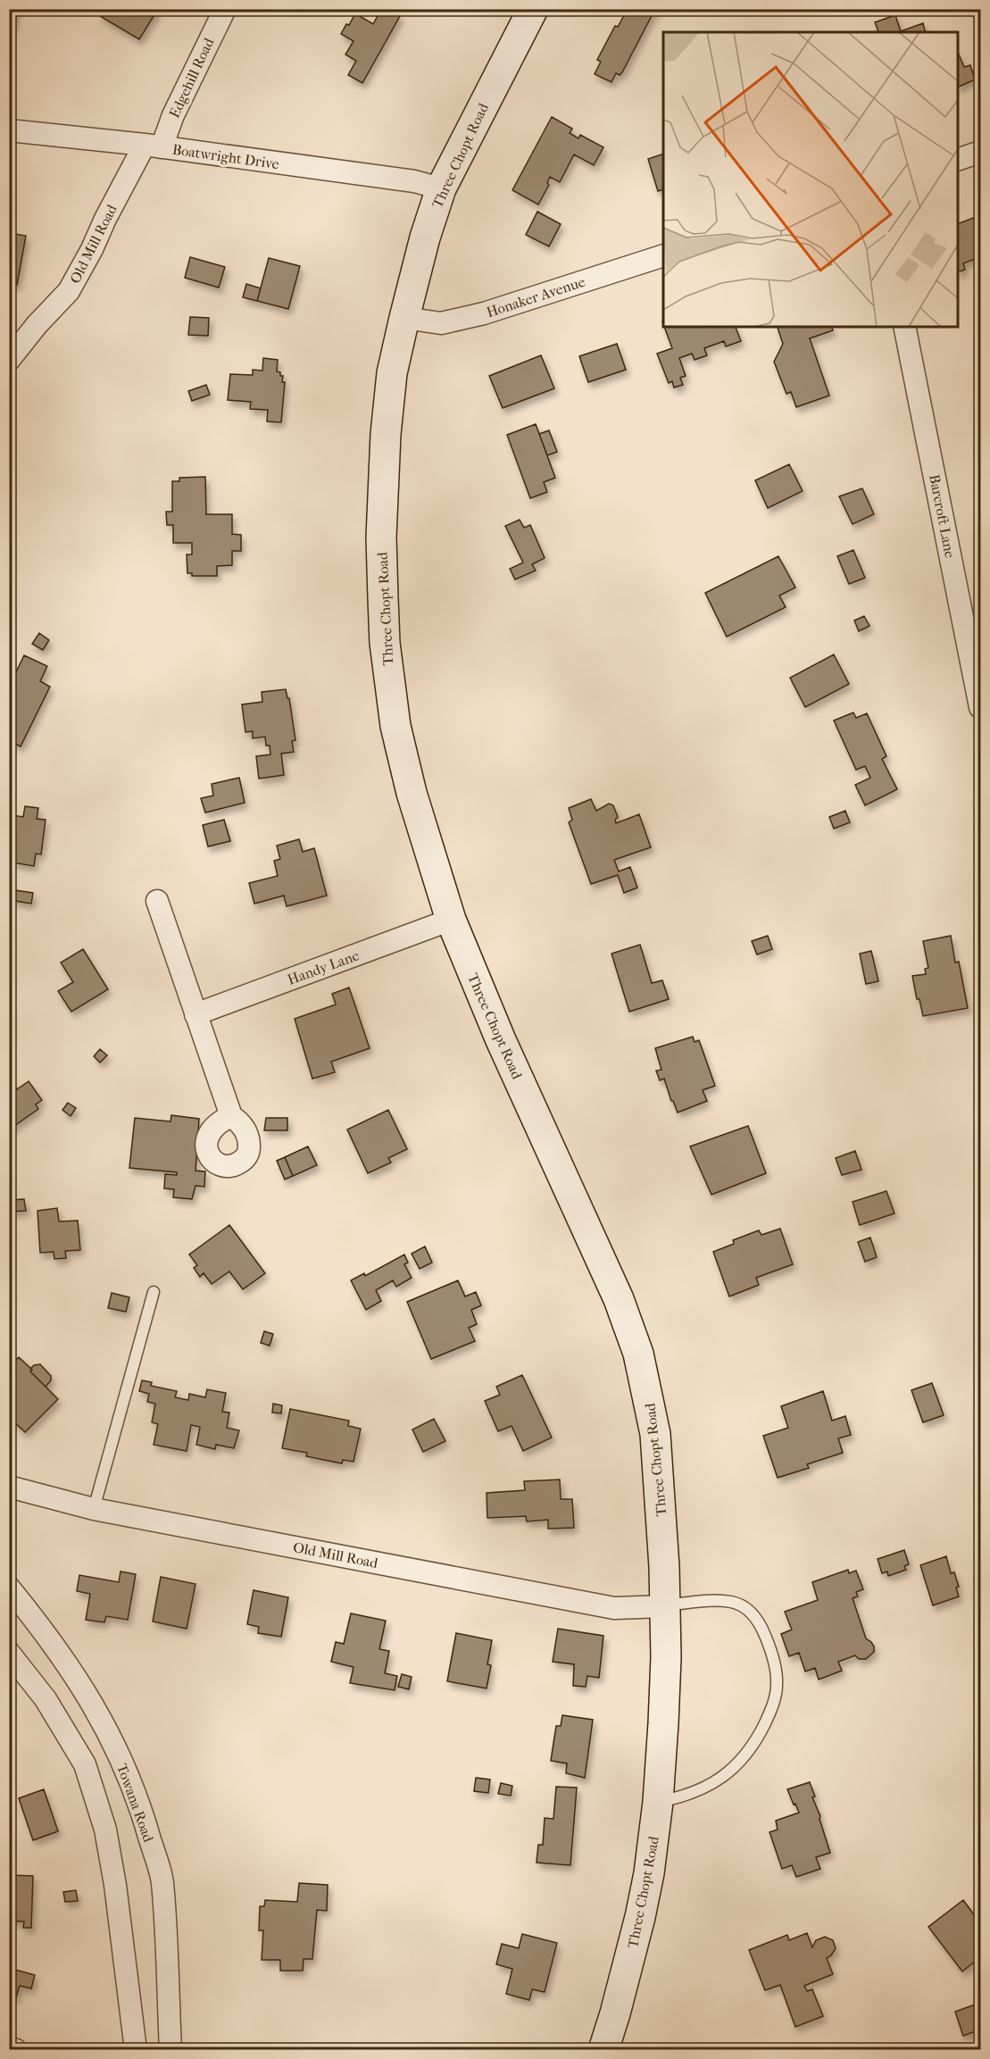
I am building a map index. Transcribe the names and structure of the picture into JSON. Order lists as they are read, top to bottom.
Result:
{
  "streets": {
    "main road": ["Three Chopt Road"],
    "street": [
      "Edgehill Road",
      "Boatwright Drive",
      "Old Mill Road",
      "Honaker Avenue",
      "Barcroft Lane",
      "Handy Lane",
      "Towana Road"
    ]
  },
  "crossings": [
    ["Edgehill Road", "Boatwright Drive"],
    ["Edgehill Road", "Old Mill Road"],
    ["Three Chopt Road", "Boatwright Drive"],
    ["Three Chopt Road", "Old Mill Road"],
    ["Three Chopt Road", "Honaker Avenue"],
    ["Three Chopt Road", "Handy Lane"],
    ["Boatwright Drive", "Old Mill Road"]
  ]
}
